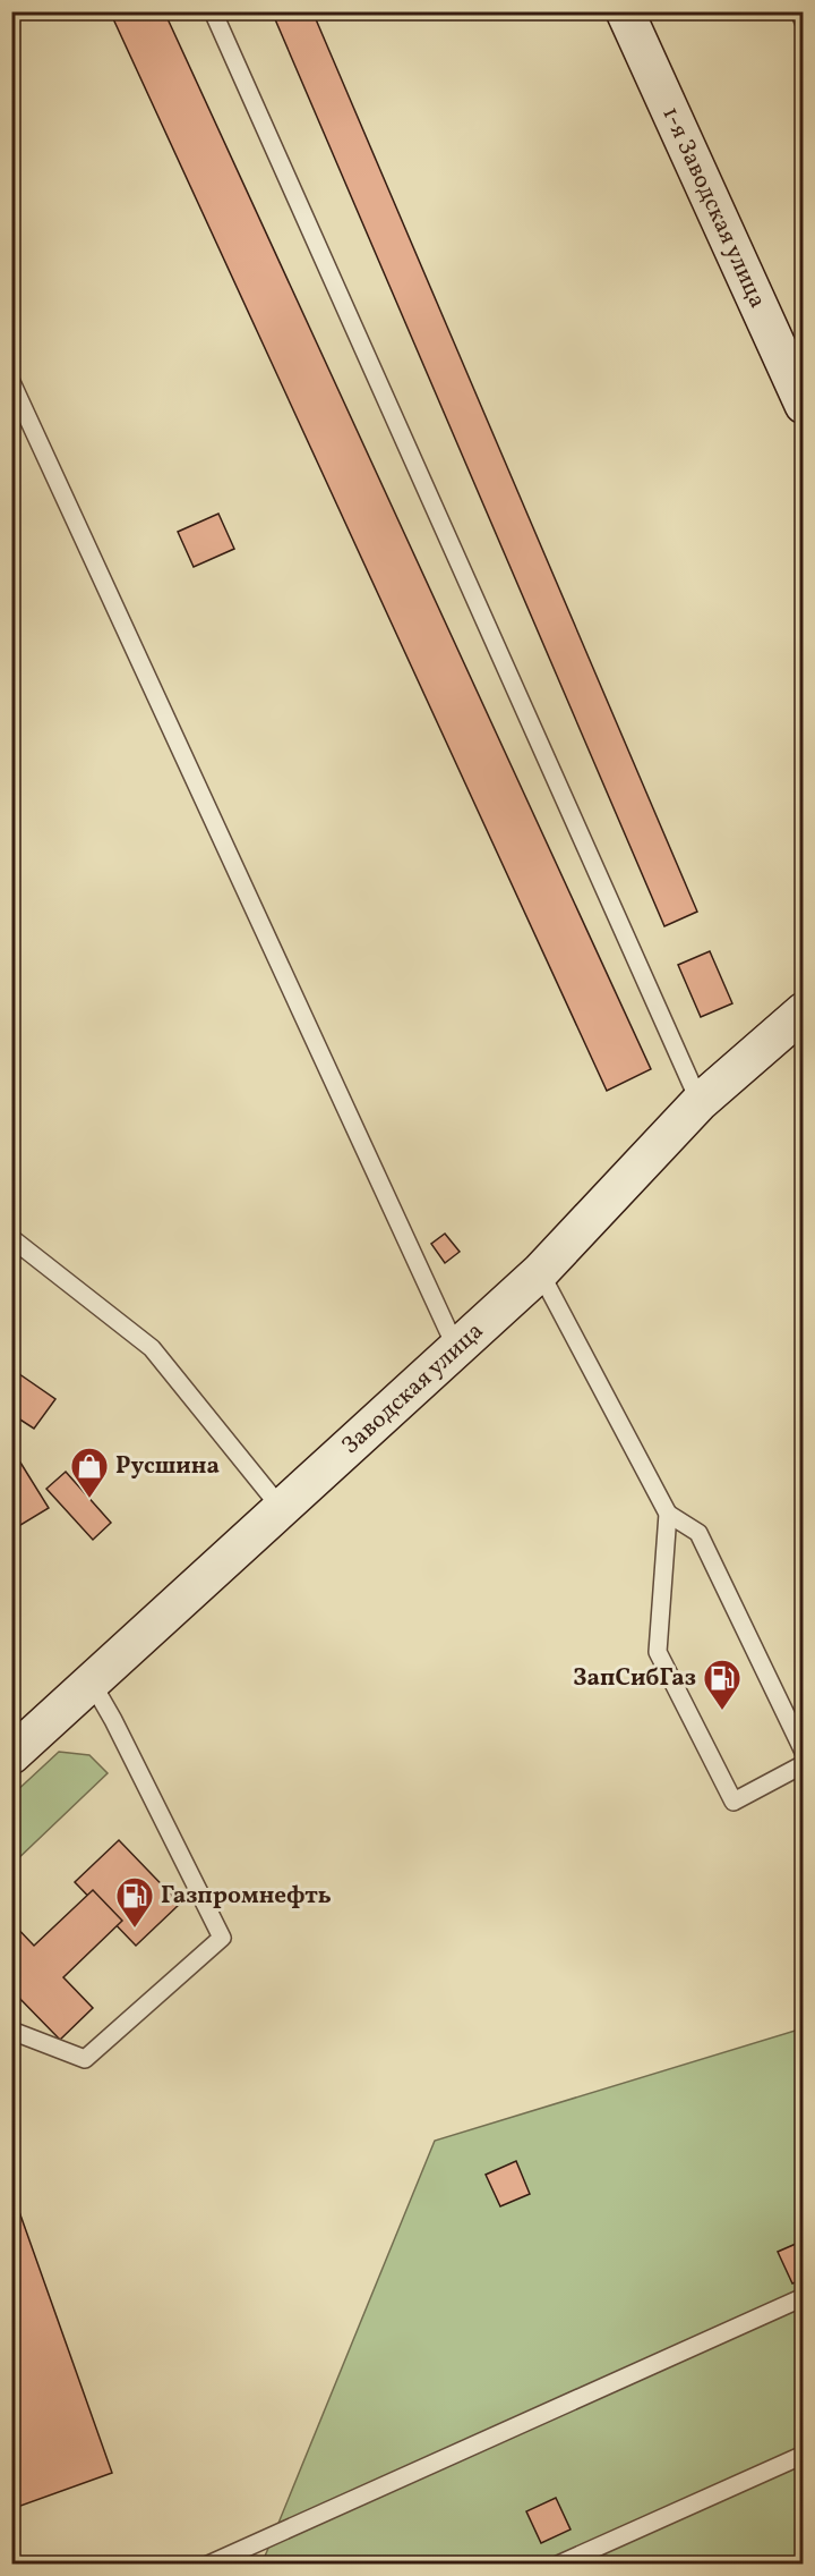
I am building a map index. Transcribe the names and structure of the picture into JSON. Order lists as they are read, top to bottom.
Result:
{
  "streets": {
    "main road": ["1-я Заводская улица", "Заводская улица"]
  },
  "places": {
    "shop": ["Русшина"],
    "fuel station": ["ЗапСибГаз", "Газпромнефть"]
  }
}
